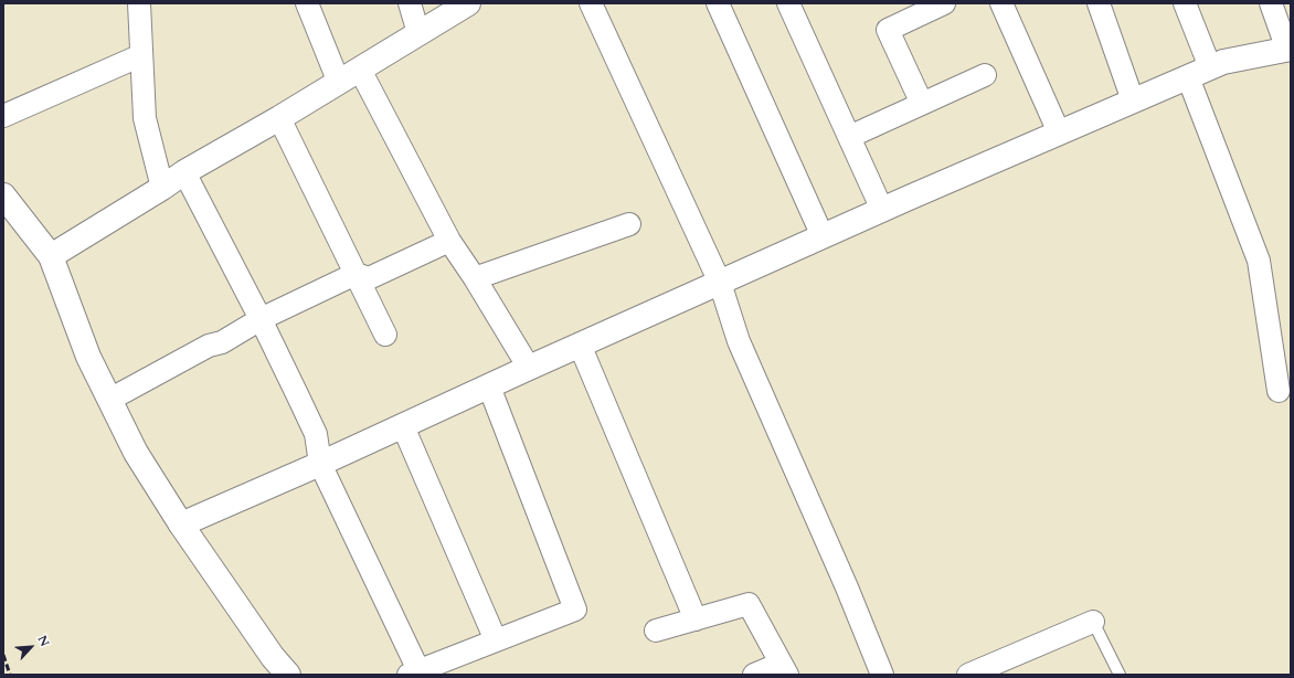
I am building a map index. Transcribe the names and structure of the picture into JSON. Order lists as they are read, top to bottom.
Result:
{
  "north": "top right"
}
